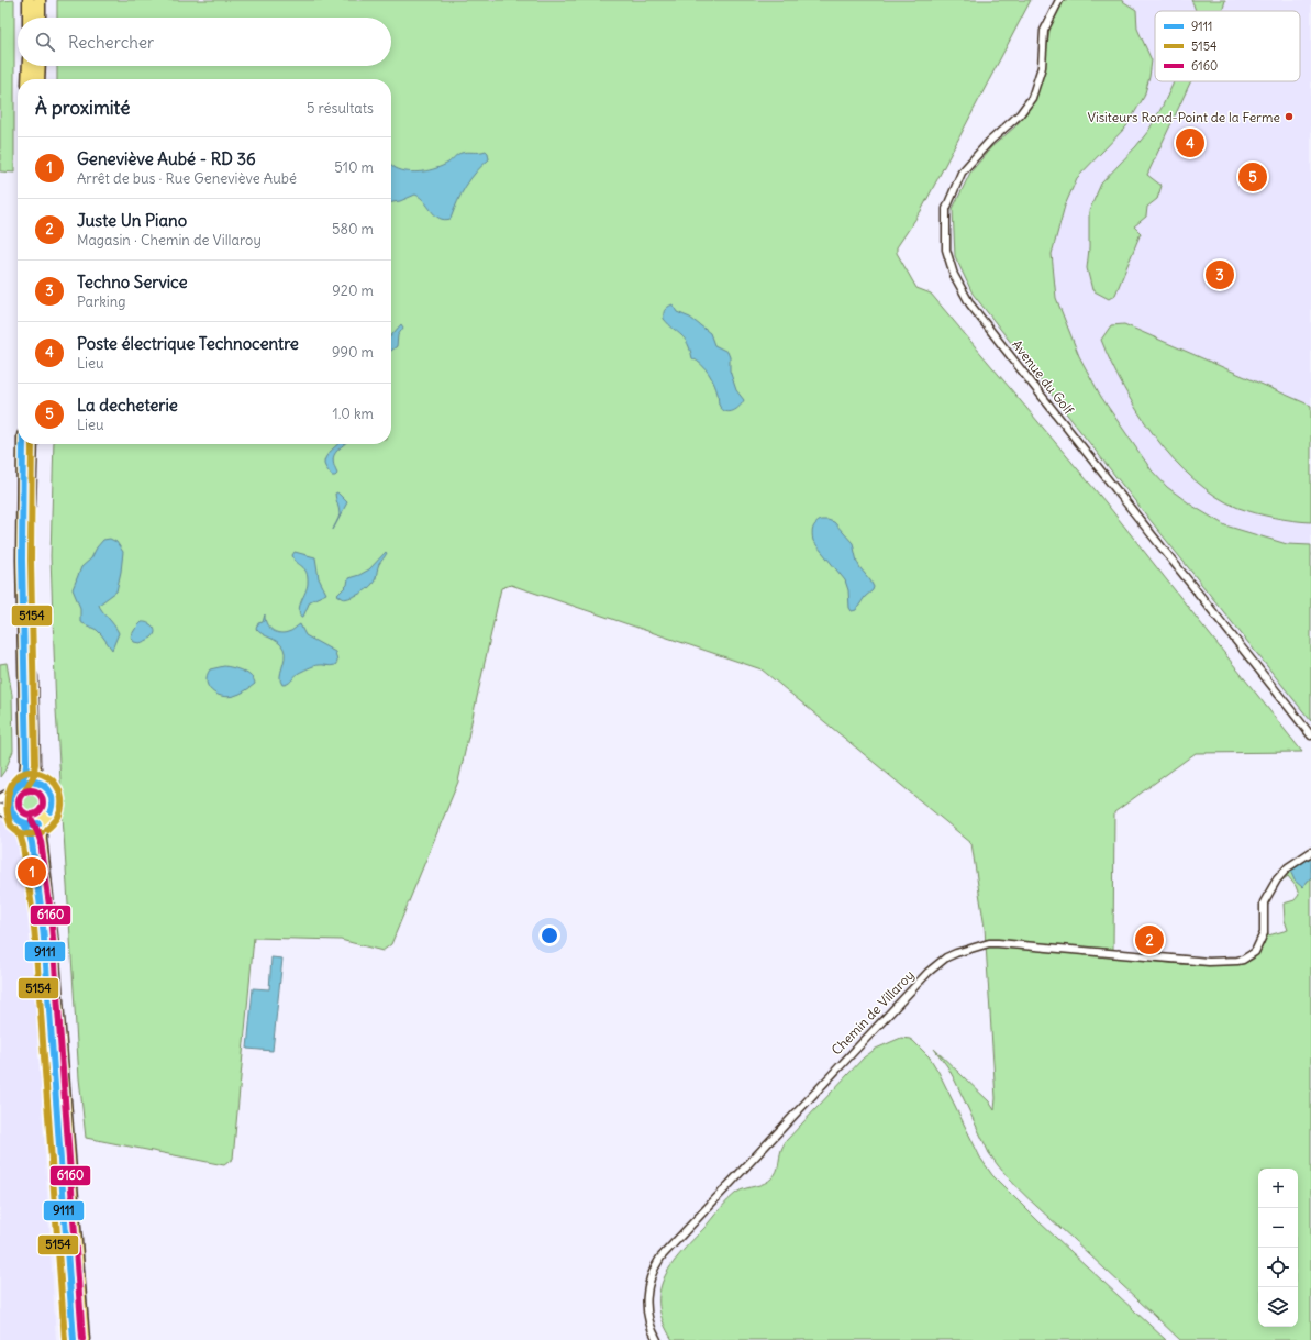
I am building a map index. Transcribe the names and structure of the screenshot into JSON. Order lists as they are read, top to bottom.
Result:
{
  "streets": {
    "street": ["Avenue du Golf", "Chemin de Villaroy"]
  },
  "places": ["Visiteurs Rond-Point de la Ferme"],
  "lines": ["transit line 9111", "transit line 5154", "transit line 6160"],
  "legend": ["9111", "5154", "6160"],
  "page": {
    "search": "Rechercher",
    "heading": ["À proximité", "5 résultats"],
    "pins": [
      "4",
      "5",
      "3",
      "1",
      "2"
    ],
    "list": [
      {
        "mark": "1",
        "name": "Geneviève Aubé - RD 36",
        "note": "Arrêt de bus · Rue Geneviève Aubé",
        "value": "510 m"
      },
      {
        "mark": "2",
        "name": "Juste Un Piano",
        "note": "Magasin · Chemin de Villaroy",
        "value": "580 m"
      },
      {
        "mark": "3",
        "name": "Techno Service",
        "note": "Parking",
        "value": "920 m"
      },
      {
        "mark": "4",
        "name": "Poste électrique Technocentre",
        "note": "Lieu",
        "value": "990 m"
      },
      {
        "mark": "5",
        "name": "La decheterie",
        "note": "Lieu",
        "value": "1.0 km"
      }
    ],
    "map_buttons": ["+", "−"]
  }
}
